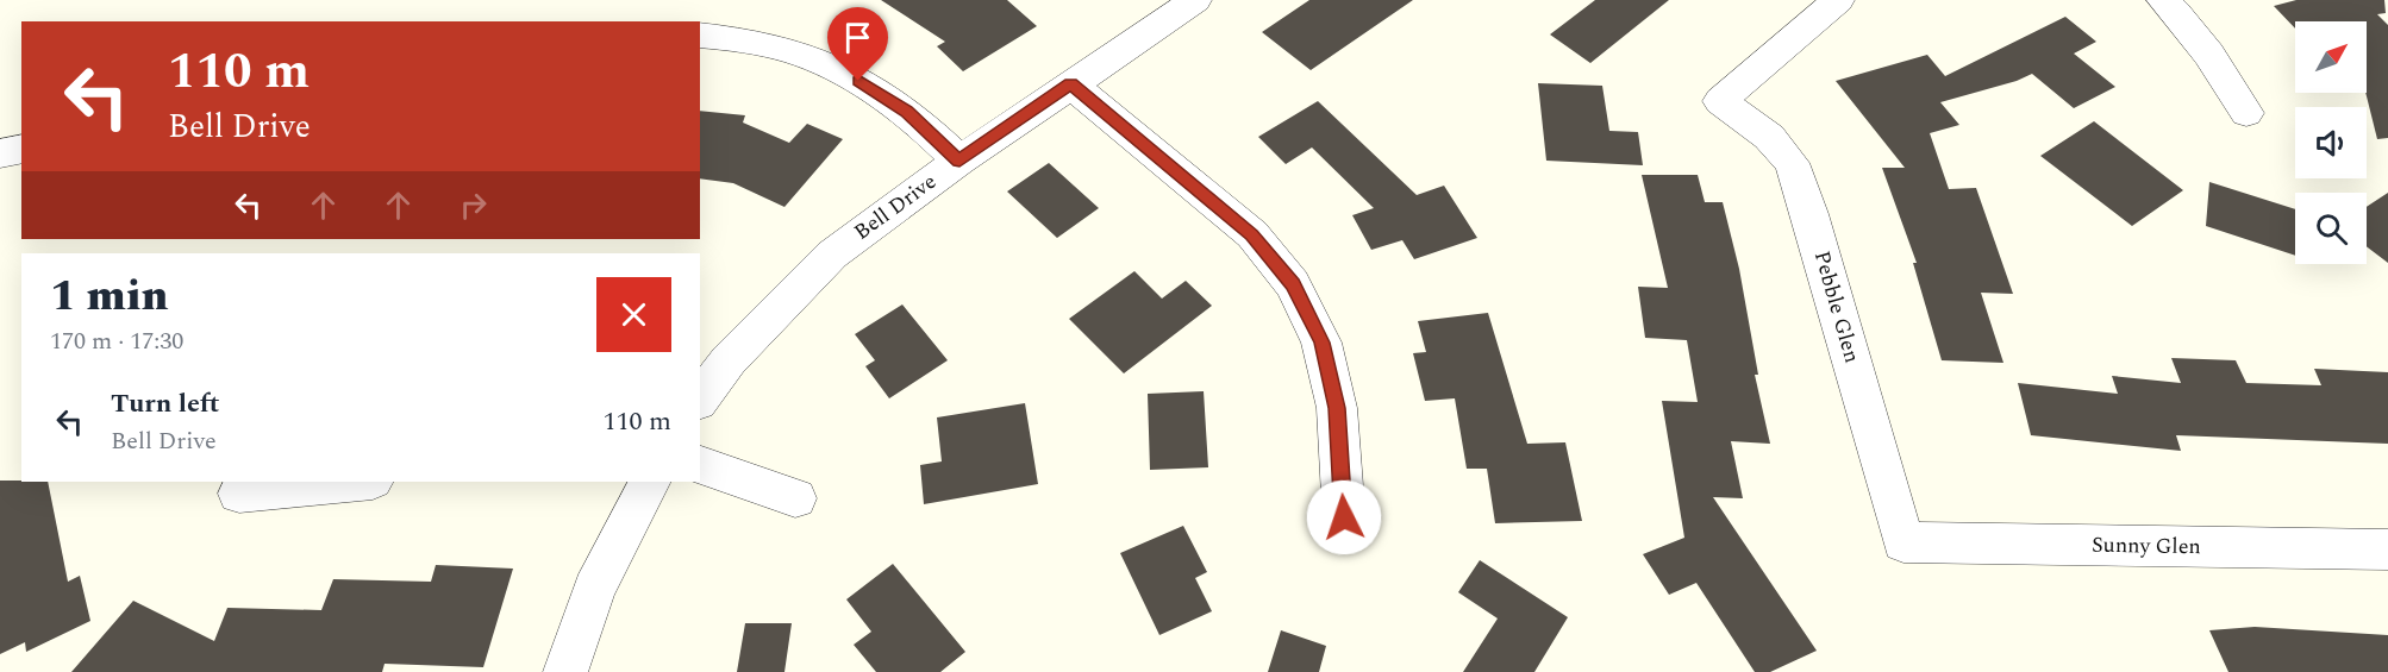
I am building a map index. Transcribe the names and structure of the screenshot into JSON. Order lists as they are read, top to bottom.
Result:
{
  "streets": {
    "street": ["Bell Drive", "Pebble Glen", "Sunny Glen"]
  },
  "crossings": [
    ["Pebble Glen", "Sunny Glen"]
  ],
  "north": "top right",
  "page": {
    "turn": ["110 m", "Bell Drive"],
    "heading": ["1 min", "170 m · 17:30"],
    "list": [
      {
        "name": "Turn left",
        "note": "Bell Drive",
        "value": "110 m"
      }
    ]
  }
}
